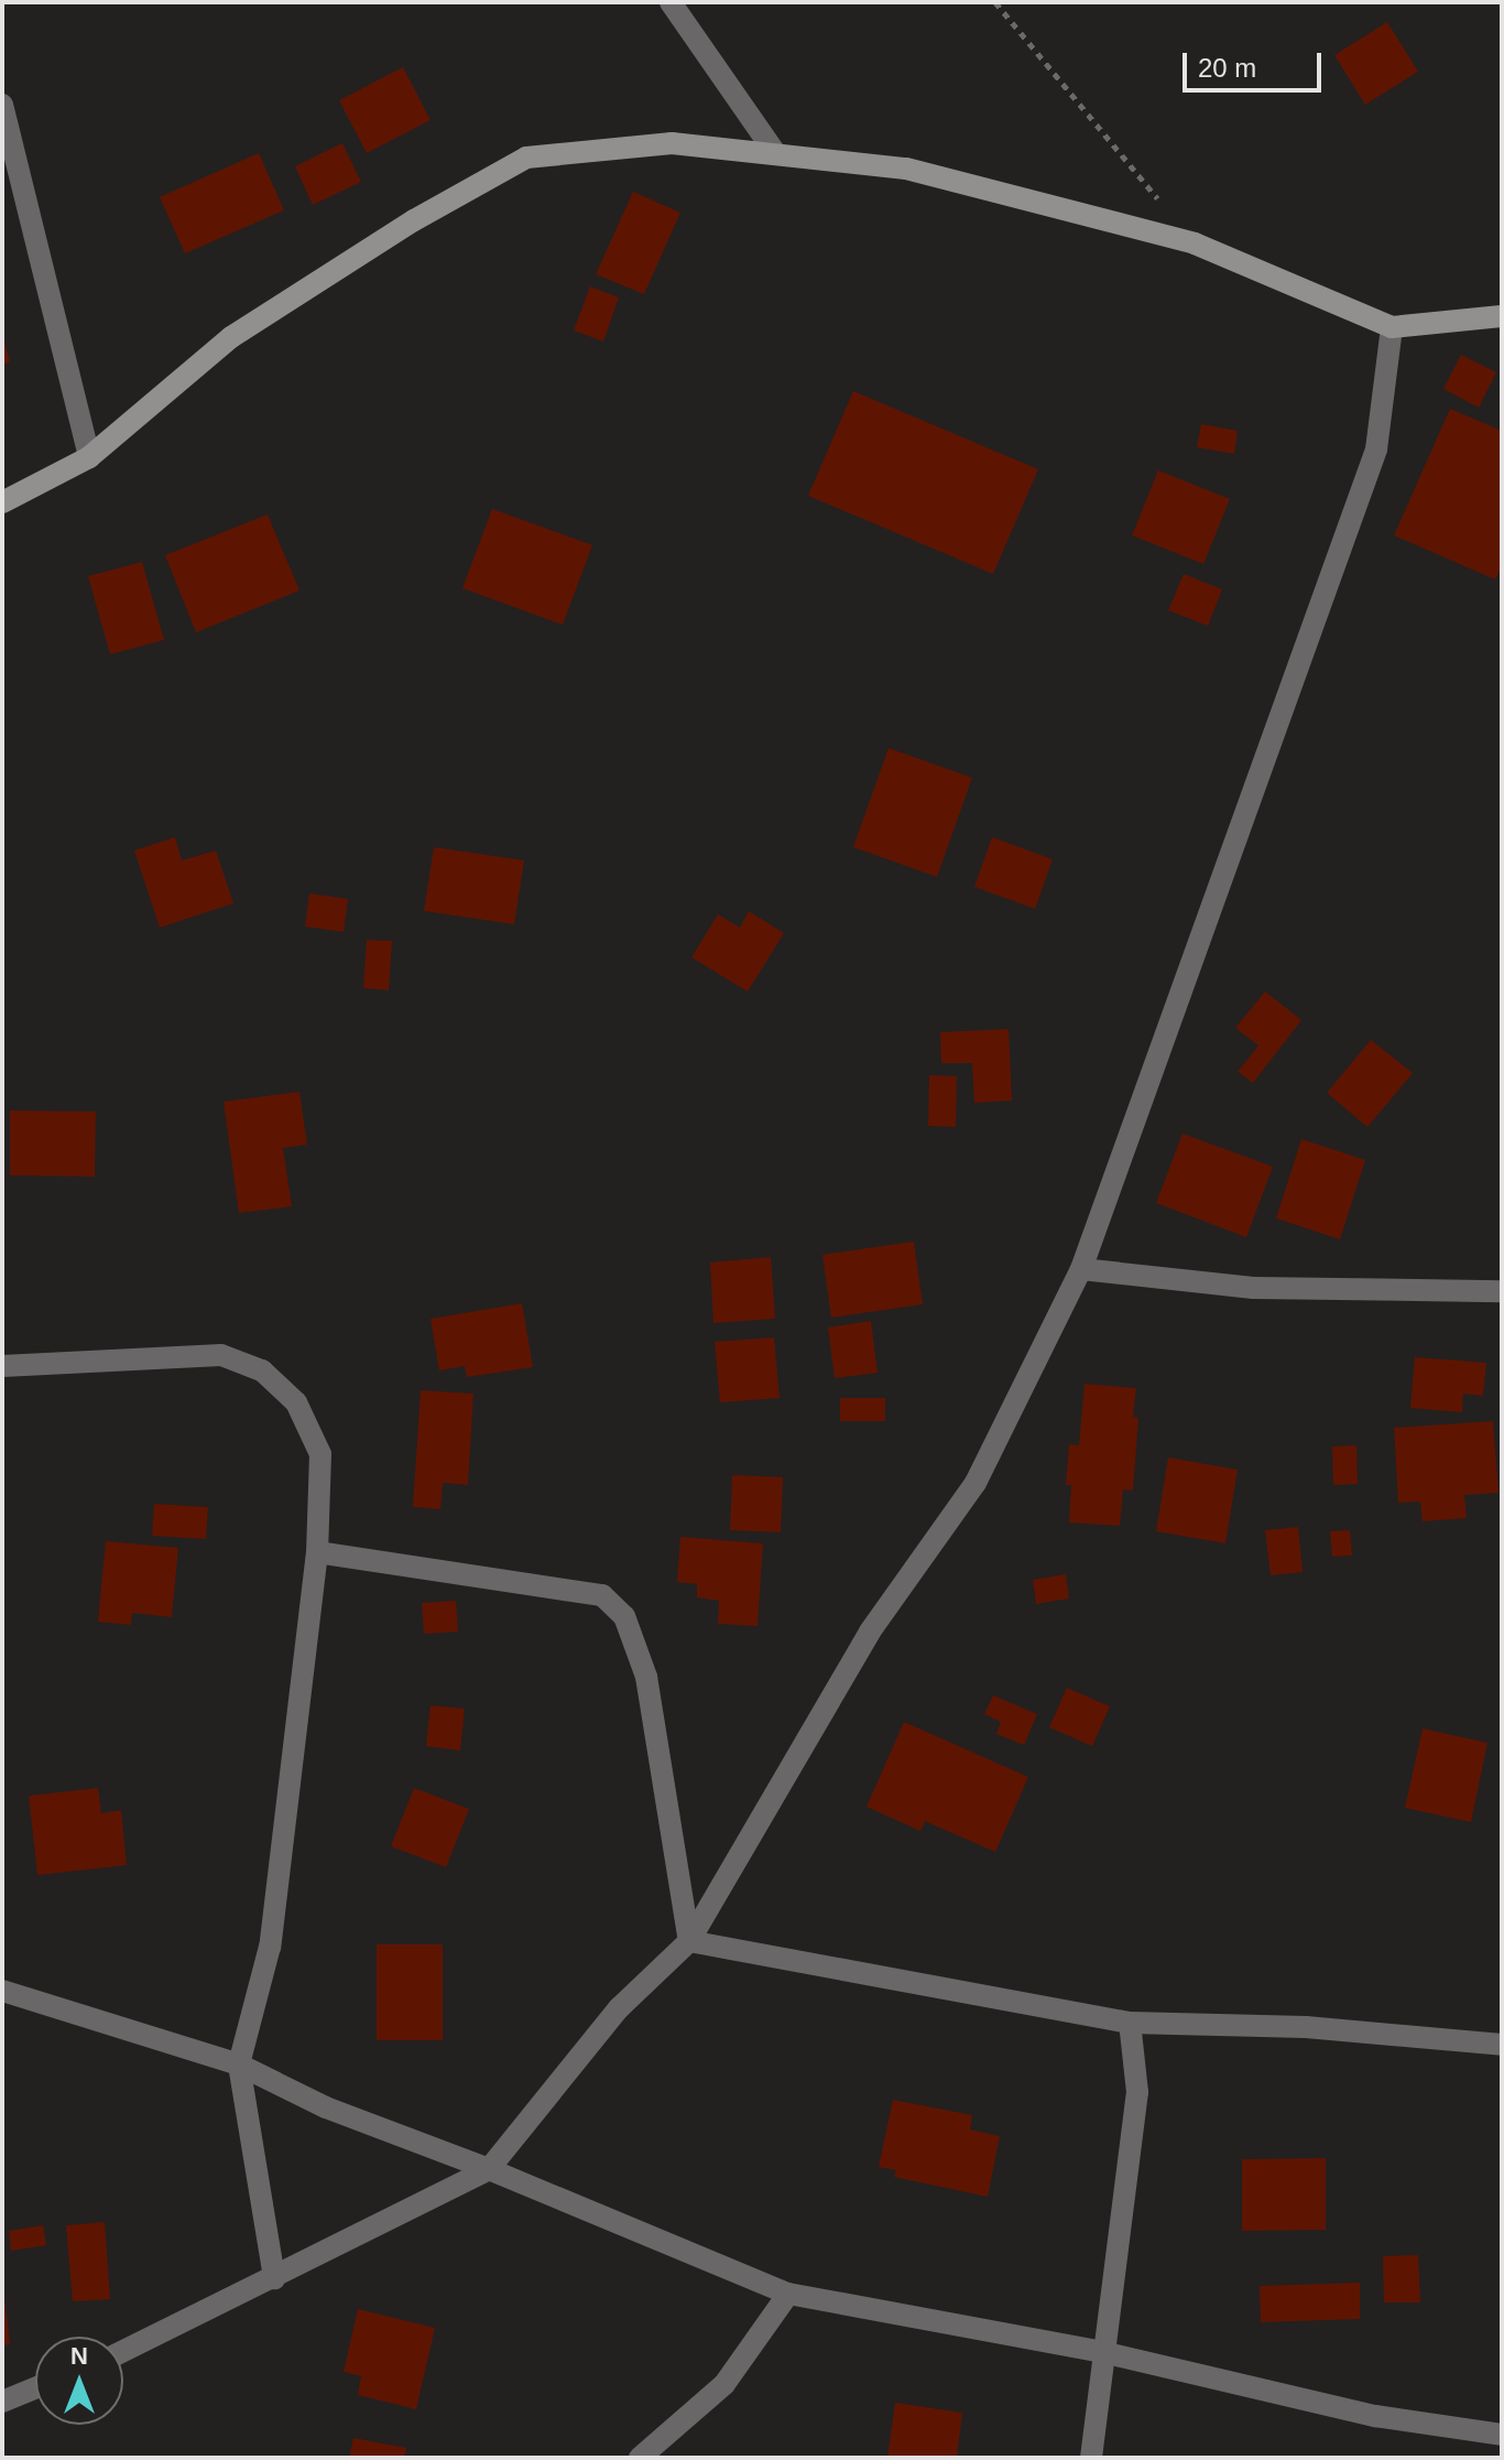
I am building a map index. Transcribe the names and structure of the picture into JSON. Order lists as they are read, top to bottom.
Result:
{
  "scale_bar": "20 m",
  "north": "top"
}
